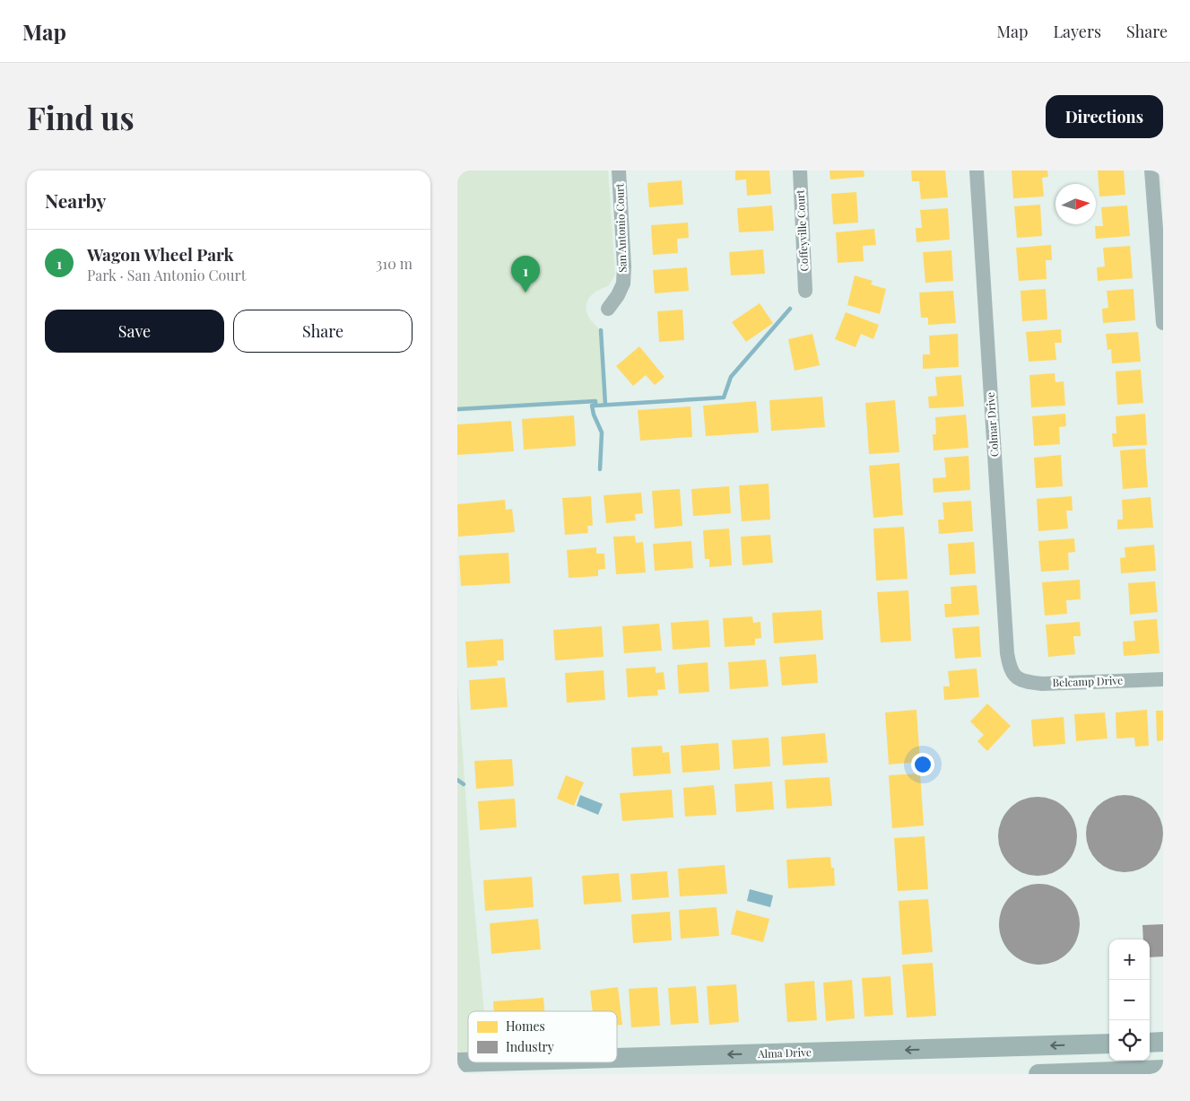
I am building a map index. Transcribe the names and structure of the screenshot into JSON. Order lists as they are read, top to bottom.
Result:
{
  "streets": {
    "main road": ["Alma Drive"],
    "street": [
      "San Antonio Court",
      "Coffeyville Court",
      "Colmar Drive",
      "Belcamp Drive"
    ]
  },
  "crossings": [
    ["Colmar Drive", "Belcamp Drive"]
  ],
  "one_way": ["Alma Drive"],
  "legend": ["Homes", "Industry"],
  "north": "right",
  "page": {
    "header": "Map",
    "nav": ["Map", "Layers", "Share"],
    "buttons": [
      "Directions",
      ["Save", "Share"]
    ],
    "title": "Find us",
    "heading": "Nearby",
    "list": [
      {
        "mark": "1",
        "name": "Wagon Wheel Park",
        "note": "Park · San Antonio Court",
        "value": "310 m"
      }
    ],
    "pins": "1",
    "map_buttons": ["+", "−"]
  }
}
